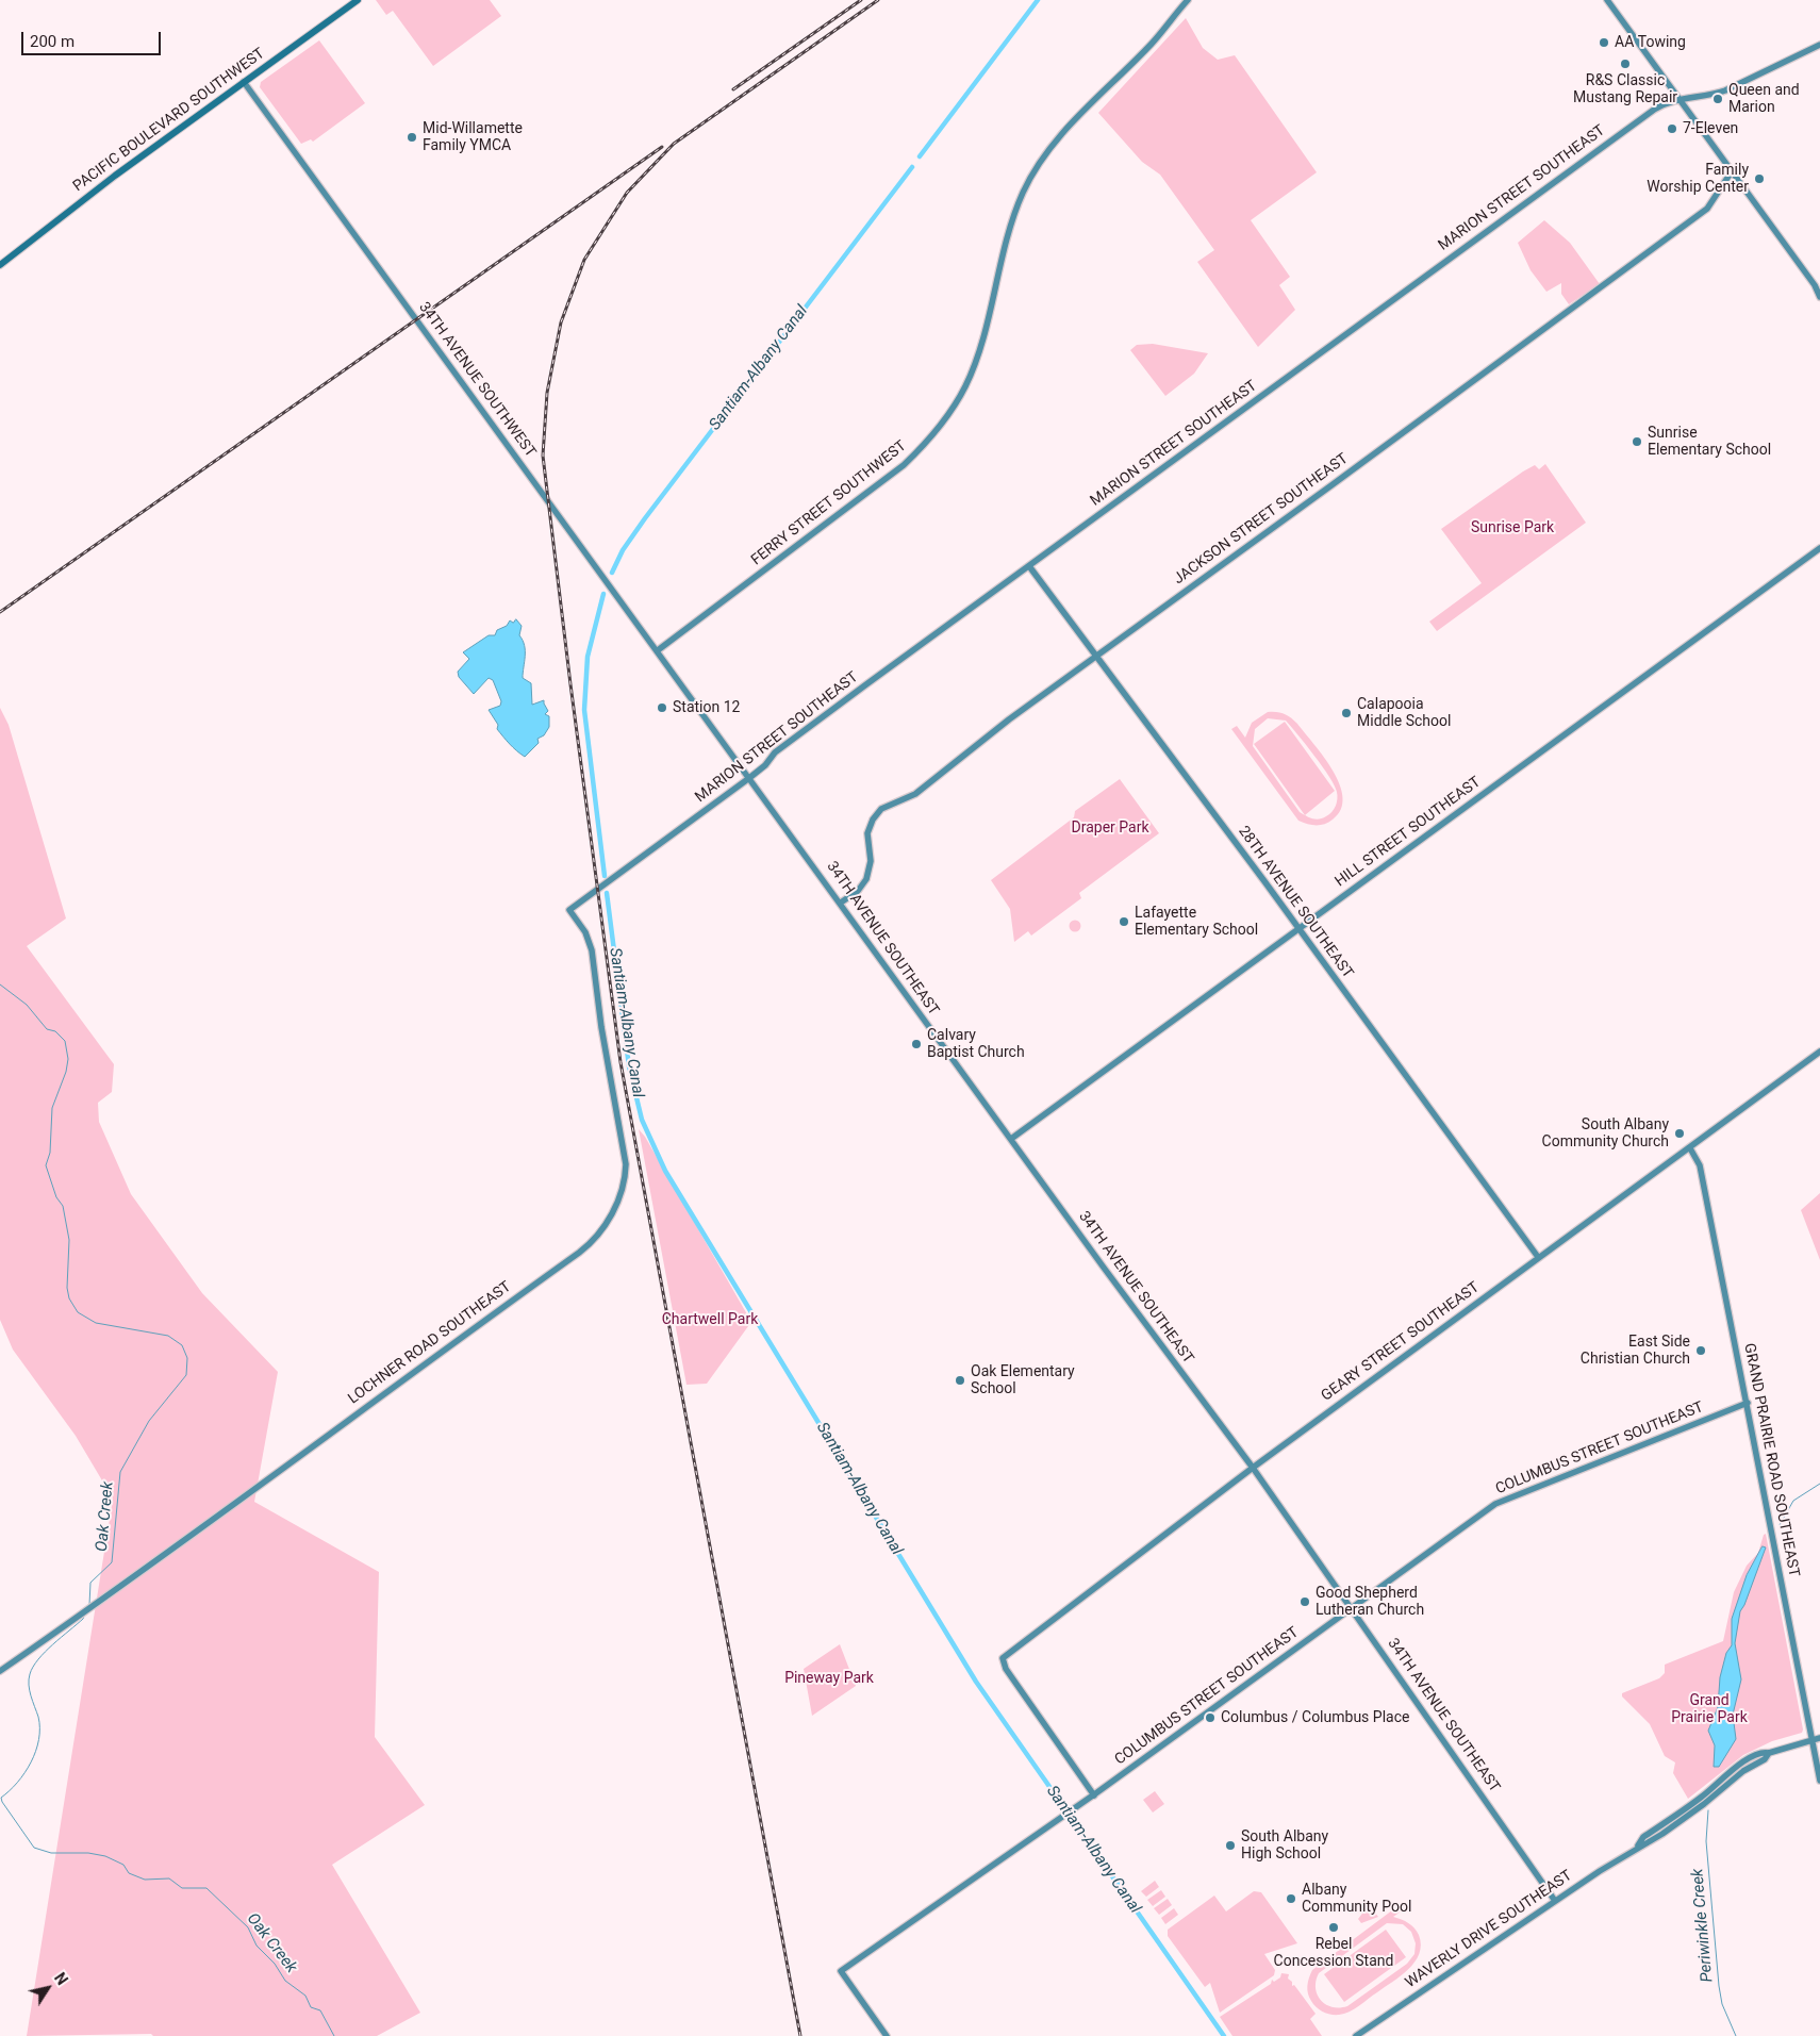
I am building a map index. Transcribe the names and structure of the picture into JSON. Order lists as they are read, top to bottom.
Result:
{
  "streets": {
    "main road": ["PACIFIC BOULEVARD SOUTHWEST"],
    "street": [
      "MARION STREET SOUTHEAST",
      "34TH AVENUE SOUTHWEST",
      "FERRY STREET SOUTHWEST",
      "JACKSON STREET SOUTHEAST",
      "HILL STREET SOUTHEAST",
      "28TH AVENUE SOUTHEAST",
      "34TH AVENUE SOUTHEAST",
      "GEARY STREET SOUTHEAST",
      "LOCHNER ROAD SOUTHEAST",
      "COLUMBUS STREET SOUTHEAST",
      "GRAND PRAIRIE ROAD SOUTHEAST",
      "WAVERLY DRIVE SOUTHEAST"
    ]
  },
  "crossings": [
    ["PACIFIC BOULEVARD SOUTHWEST", "34TH AVENUE SOUTHWEST"],
    ["MARION STREET SOUTHEAST", "28TH AVENUE SOUTHEAST"],
    ["MARION STREET SOUTHEAST", "34TH AVENUE SOUTHEAST"],
    ["MARION STREET SOUTHEAST", "LOCHNER ROAD SOUTHEAST"],
    ["34TH AVENUE SOUTHWEST", "FERRY STREET SOUTHWEST"],
    ["34TH AVENUE SOUTHWEST", "34TH AVENUE SOUTHEAST"],
    ["JACKSON STREET SOUTHEAST", "28TH AVENUE SOUTHEAST"],
    ["JACKSON STREET SOUTHEAST", "34TH AVENUE SOUTHEAST"],
    ["HILL STREET SOUTHEAST", "28TH AVENUE SOUTHEAST"],
    ["HILL STREET SOUTHEAST", "34TH AVENUE SOUTHEAST"],
    ["28TH AVENUE SOUTHEAST", "GEARY STREET SOUTHEAST"],
    ["34TH AVENUE SOUTHEAST", "GEARY STREET SOUTHEAST"],
    ["34TH AVENUE SOUTHEAST", "COLUMBUS STREET SOUTHEAST"],
    ["34TH AVENUE SOUTHEAST", "WAVERLY DRIVE SOUTHEAST"],
    ["GEARY STREET SOUTHEAST", "COLUMBUS STREET SOUTHEAST"],
    ["GEARY STREET SOUTHEAST", "GRAND PRAIRIE ROAD SOUTHEAST"],
    ["COLUMBUS STREET SOUTHEAST", "GRAND PRAIRIE ROAD SOUTHEAST"],
    ["GRAND PRAIRIE ROAD SOUTHEAST", "WAVERLY DRIVE SOUTHEAST"]
  ],
  "water": ["Santiam-Albany Canal", "Oak Creek", "Periwinkle Creek"],
  "parks": [
    "Sunrise Park",
    "Draper Park",
    "Chartwell Park",
    "Pineway Park",
    "Grand Prairie Park"
  ],
  "places": [
    "AA Towing",
    "R&S Classic Mustang Repair",
    "Queen and Marion",
    "7-Eleven",
    "Mid-Willamette Family YMCA",
    "Family Worship Center",
    "Sunrise Elementary School",
    "Station 12",
    "Calapooia Middle School",
    "Lafayette Elementary School",
    "Calvary Baptist Church",
    "South Albany Community Church",
    "East Side Christian Church",
    "Oak Elementary School",
    "Good Shepherd Lutheran Church",
    "Columbus / Columbus Place",
    "South Albany High School",
    "Albany Community Pool",
    "Rebel Concession Stand"
  ],
  "scale_bar": "200 m",
  "north": "top right"
}
